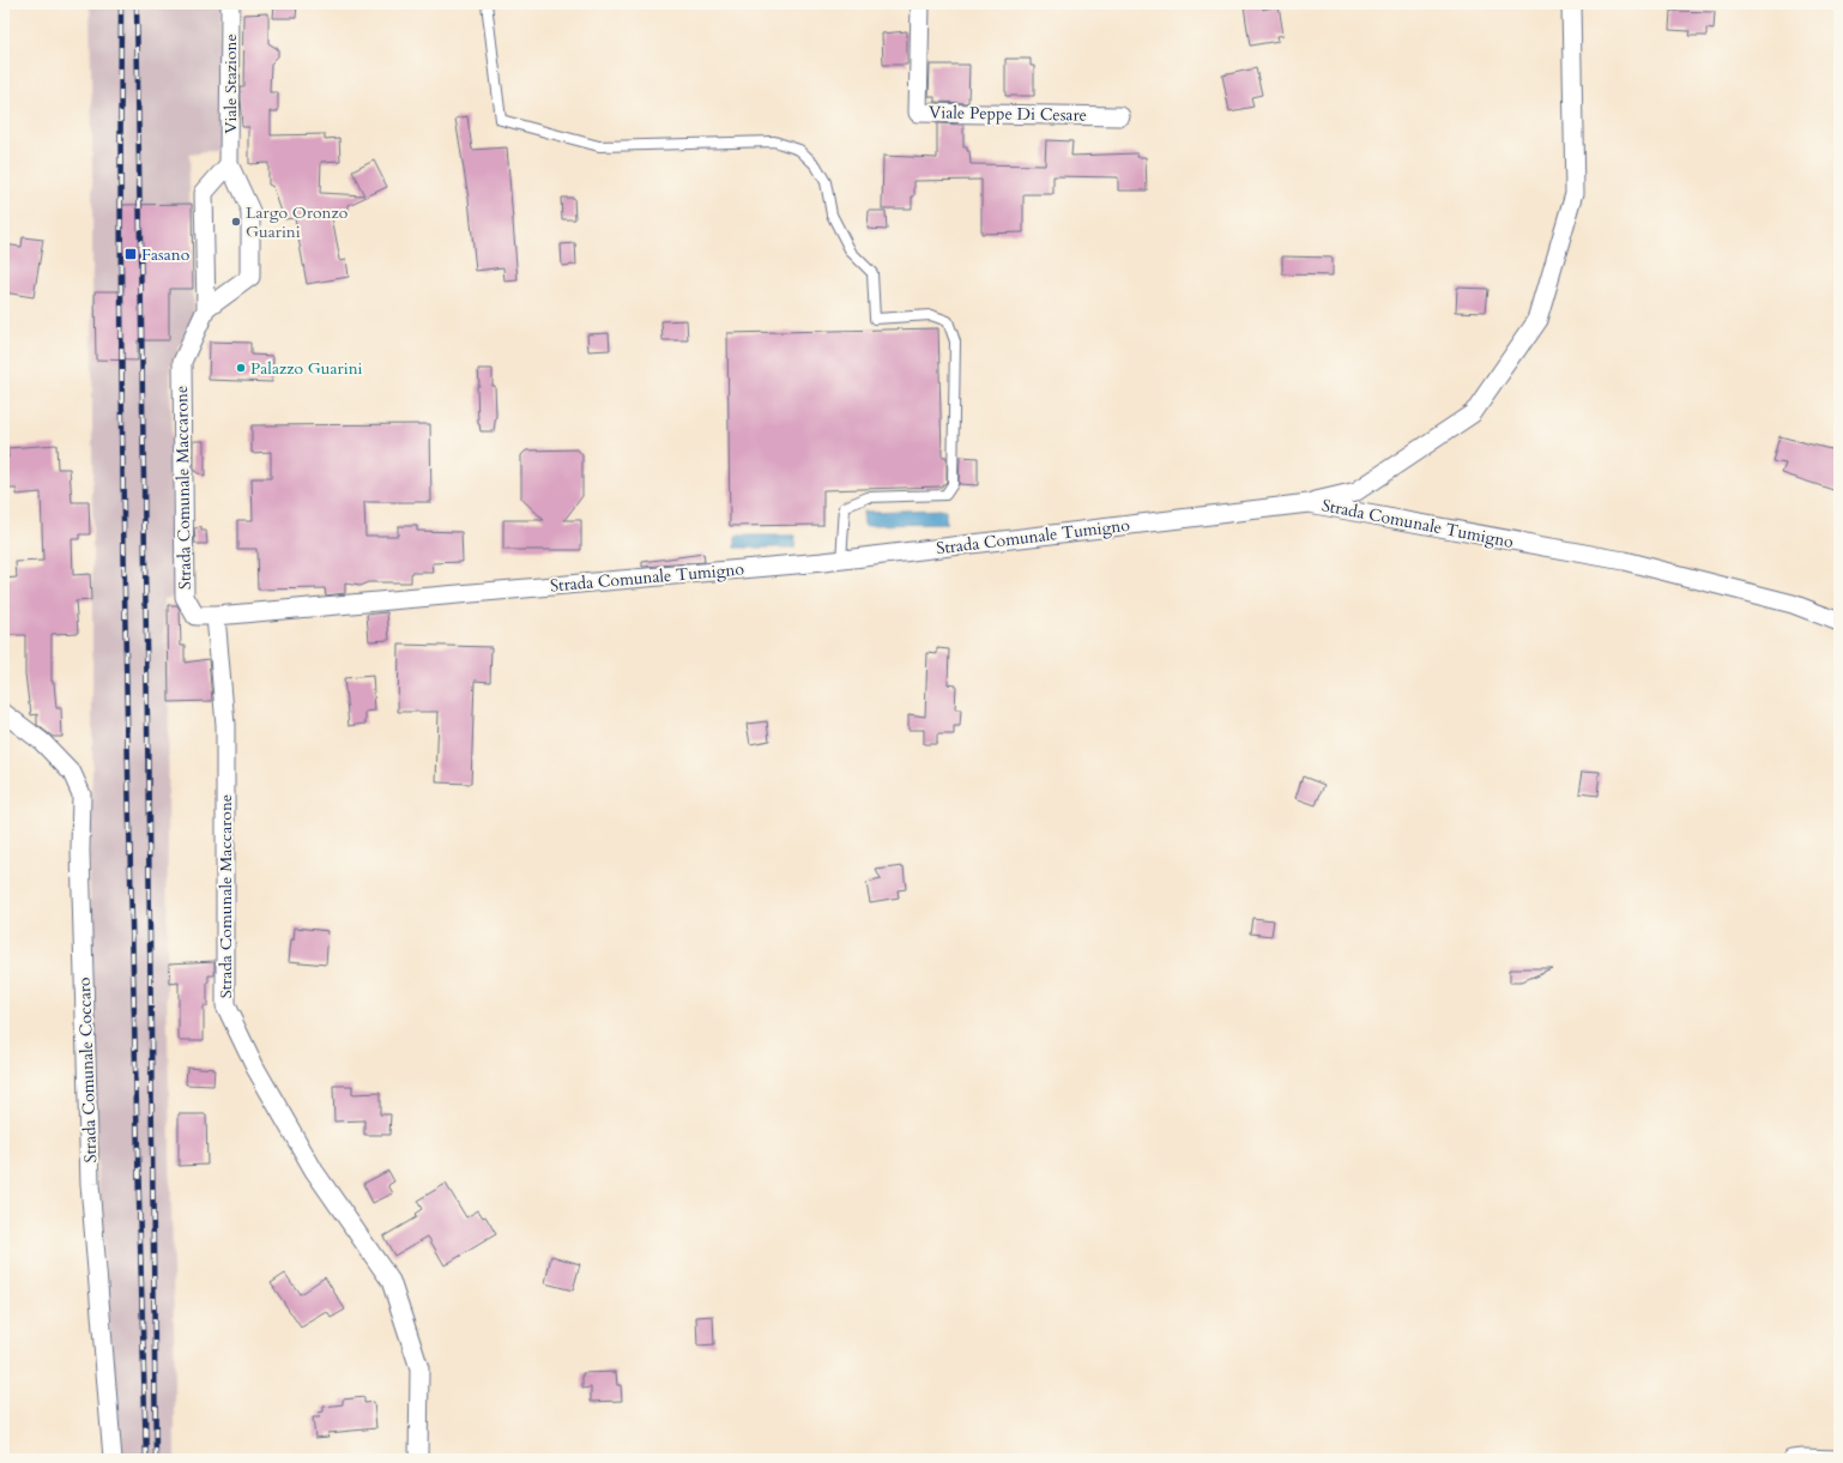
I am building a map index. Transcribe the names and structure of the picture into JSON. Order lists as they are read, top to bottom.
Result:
{
  "streets": {
    "street": [
      "Viale Stazione",
      "Viale Peppe Di Cesare",
      "Strada Comunale Maccarone",
      "Strada Comunale Tumigno",
      "Strada Comunale Coccaro"
    ]
  },
  "crossings": [
    ["Strada Comunale Maccarone", "Strada Comunale Tumigno"]
  ],
  "places": {
    "other": ["Largo Oronzo Guarini", "Palazzo Guarini"],
    "transit": ["Fasano"]
  }
}
